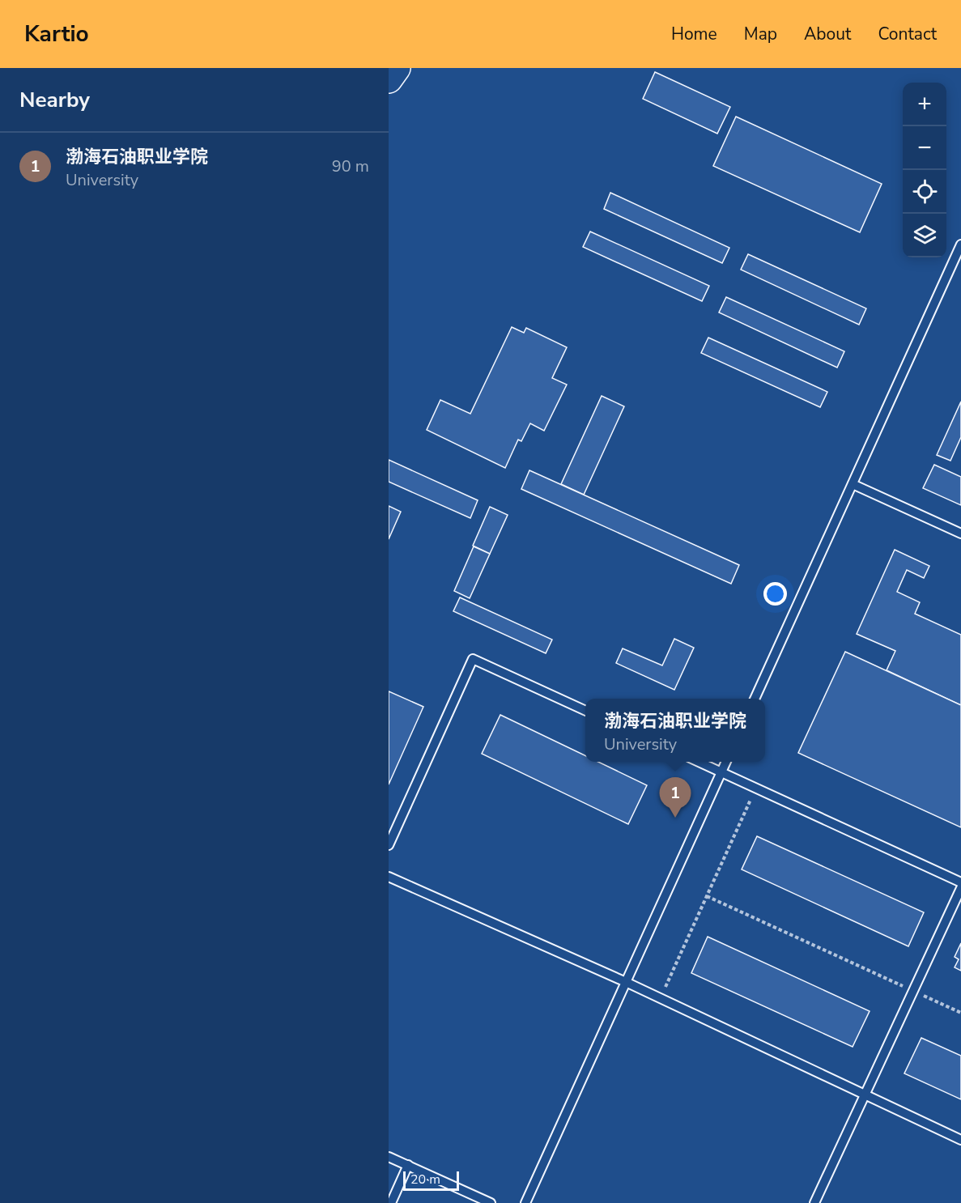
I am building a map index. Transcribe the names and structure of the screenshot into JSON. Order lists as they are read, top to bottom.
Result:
{
  "scale_bar": "20 m",
  "page": {
    "header": "Kartio",
    "nav": [
      "Home",
      "Map",
      "About",
      "Contact"
    ],
    "heading": "Nearby",
    "map_buttons": ["+", "−"],
    "list": [
      {
        "mark": "1",
        "name": "渤海石油职业学院",
        "note": "University",
        "value": "90 m"
      }
    ],
    "popup": ["渤海石油职业学院", "University"],
    "pins": "1",
    "scale": "20 m"
  }
}
